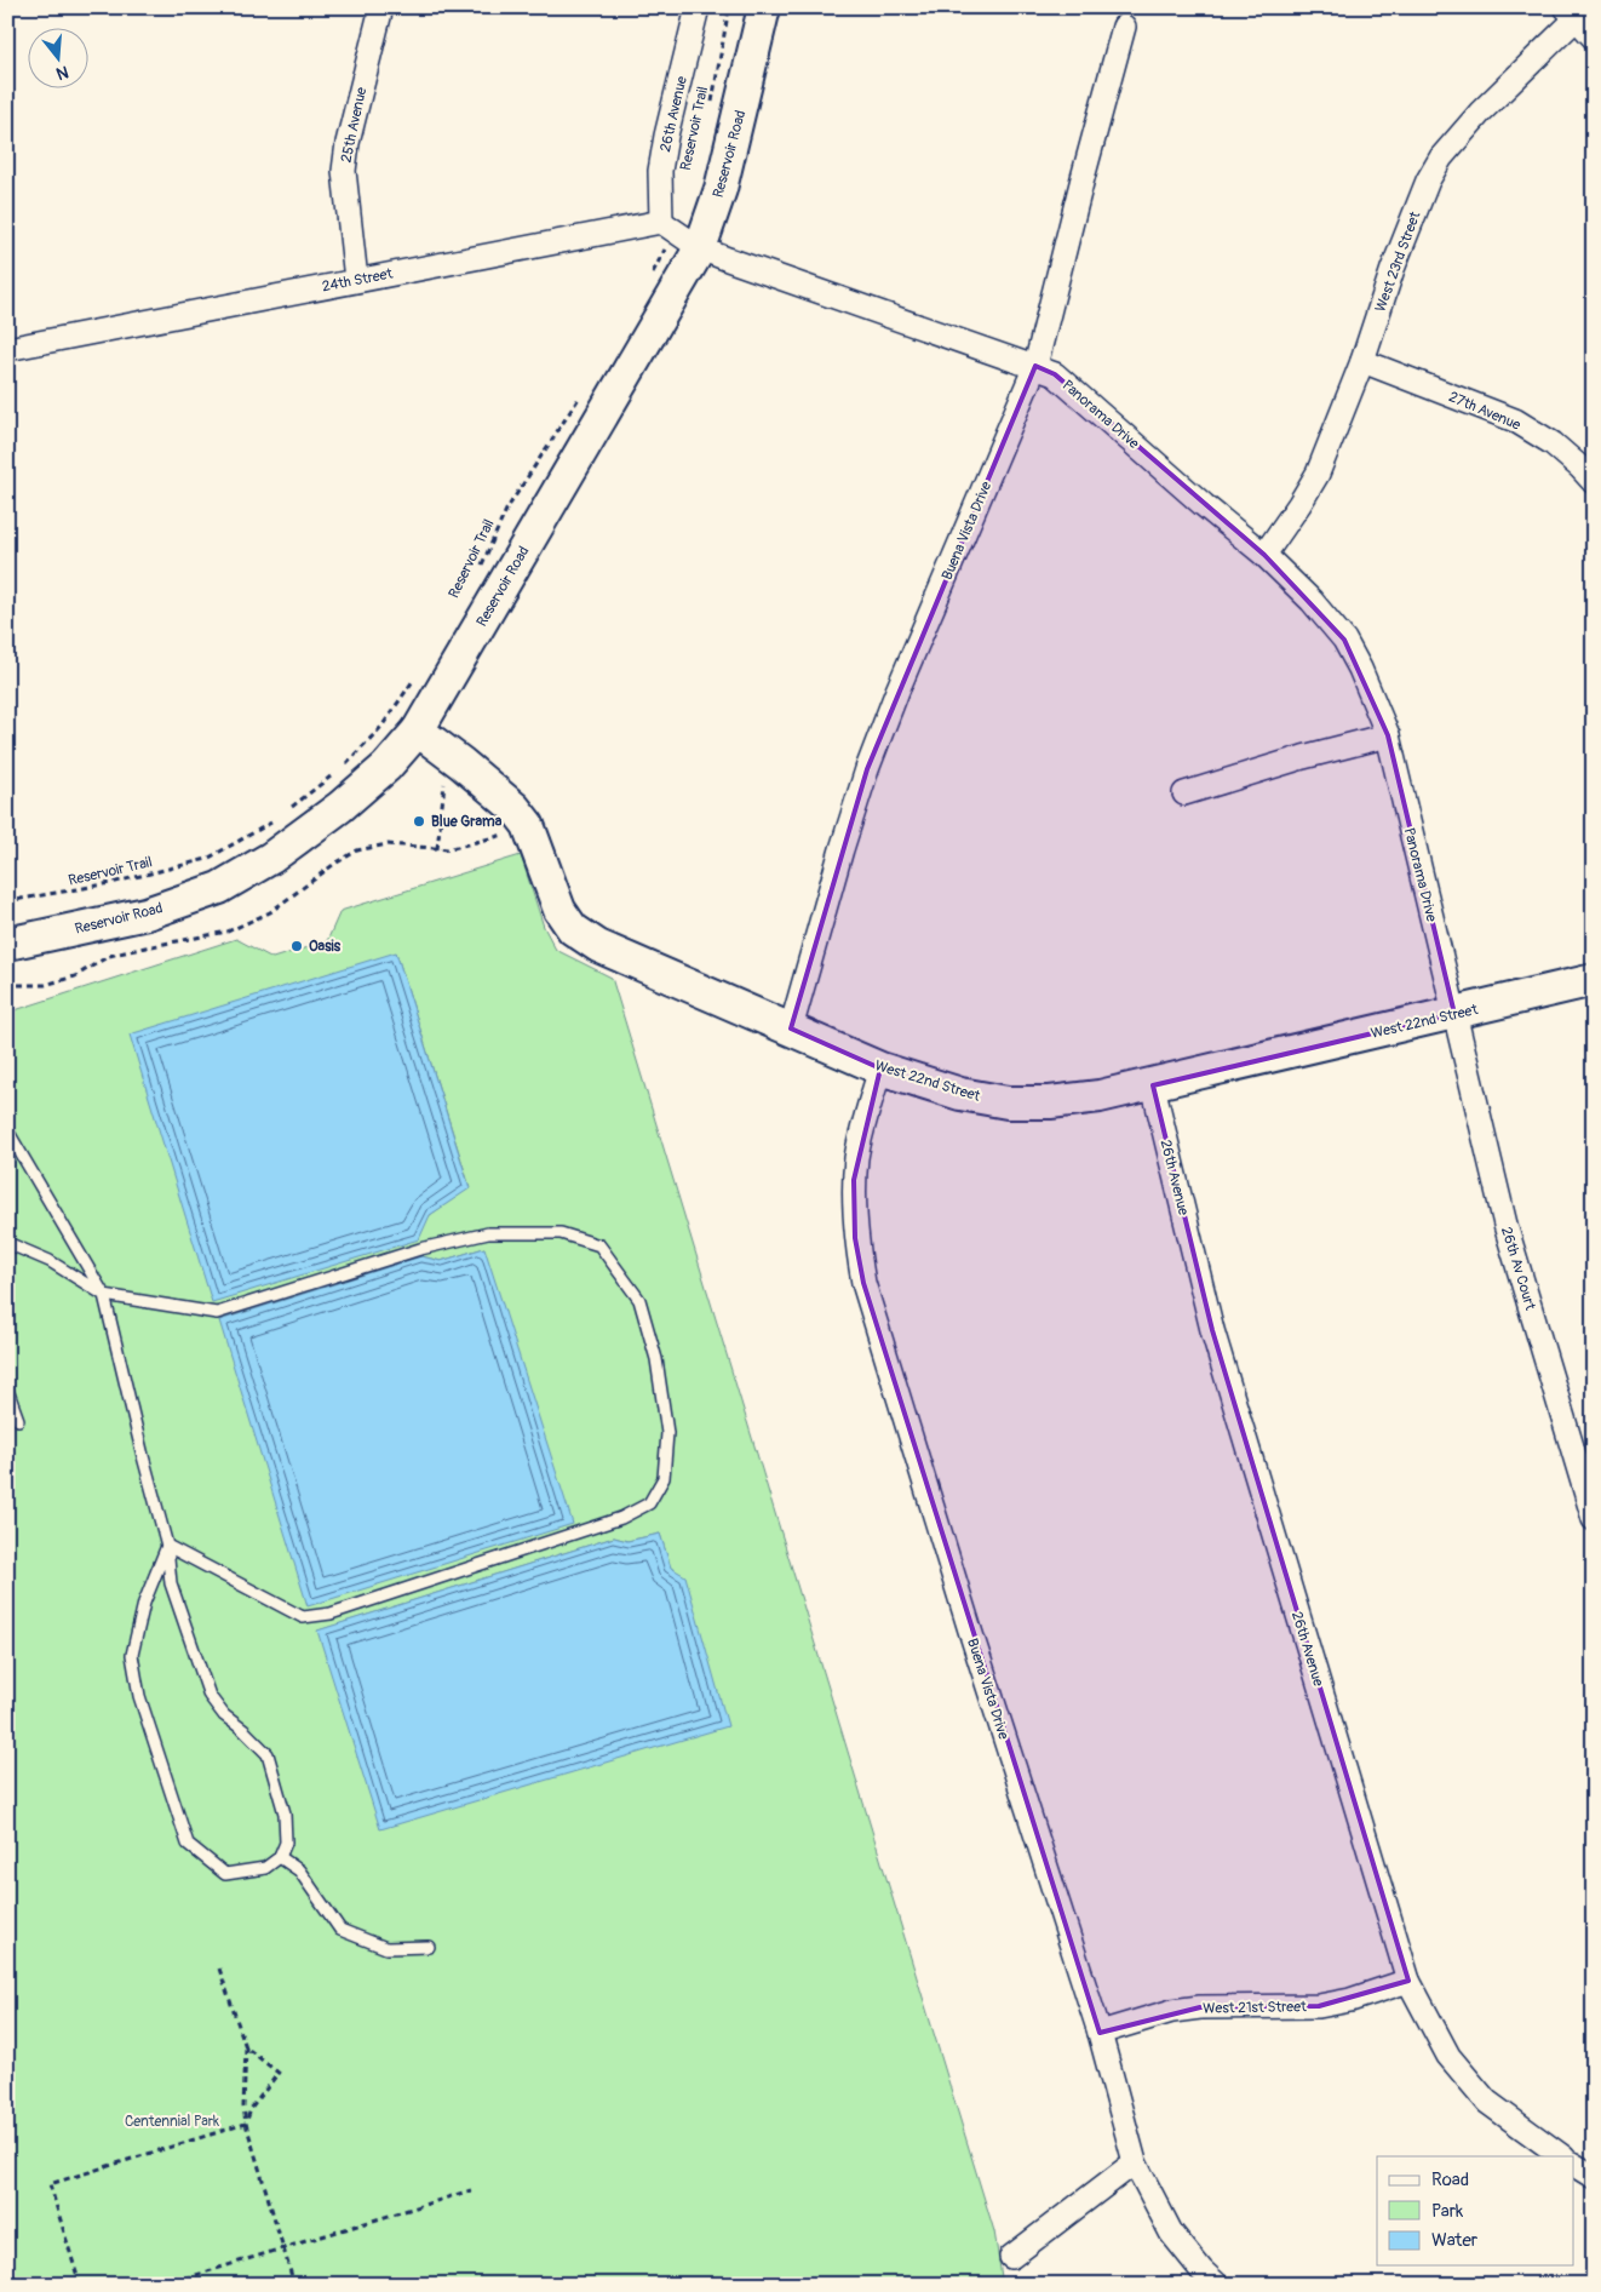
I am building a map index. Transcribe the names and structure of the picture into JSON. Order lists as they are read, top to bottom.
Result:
{
  "streets": {
    "street": [
      "26th Avenue",
      "25th Avenue",
      "Reservoir Road",
      "West 23rd Street",
      "24th Street",
      "27th Avenue",
      "Panorama Drive",
      "Buena Vista Drive",
      "West 22nd Street",
      "26th Av Court",
      "West 21st Street"
    ],
    "path": ["Reservoir Trail"]
  },
  "crossings": [
    ["26th Avenue", "Reservoir Road"],
    ["26th Avenue", "24th Street"],
    ["26th Avenue", "Panorama Drive"],
    ["26th Avenue", "West 22nd Street"],
    ["26th Avenue", "West 21st Street"],
    ["25th Avenue", "24th Street"],
    ["Reservoir Road", "24th Street"],
    ["Reservoir Road", "Panorama Drive"],
    ["Reservoir Road", "West 22nd Street"],
    ["West 23rd Street", "27th Avenue"],
    ["West 23rd Street", "Panorama Drive"],
    ["24th Street", "Panorama Drive"],
    ["Panorama Drive", "Buena Vista Drive"],
    ["Panorama Drive", "West 22nd Street"],
    ["Panorama Drive", "26th Av Court"],
    ["Buena Vista Drive", "West 22nd Street"],
    ["Buena Vista Drive", "West 21st Street"],
    ["West 22nd Street", "26th Av Court"]
  ],
  "parks": ["Centennial Park"],
  "places": ["Blue Grama", "Oasis"],
  "legend": ["Road", "Park", "Water"],
  "north": "bottom"
}
